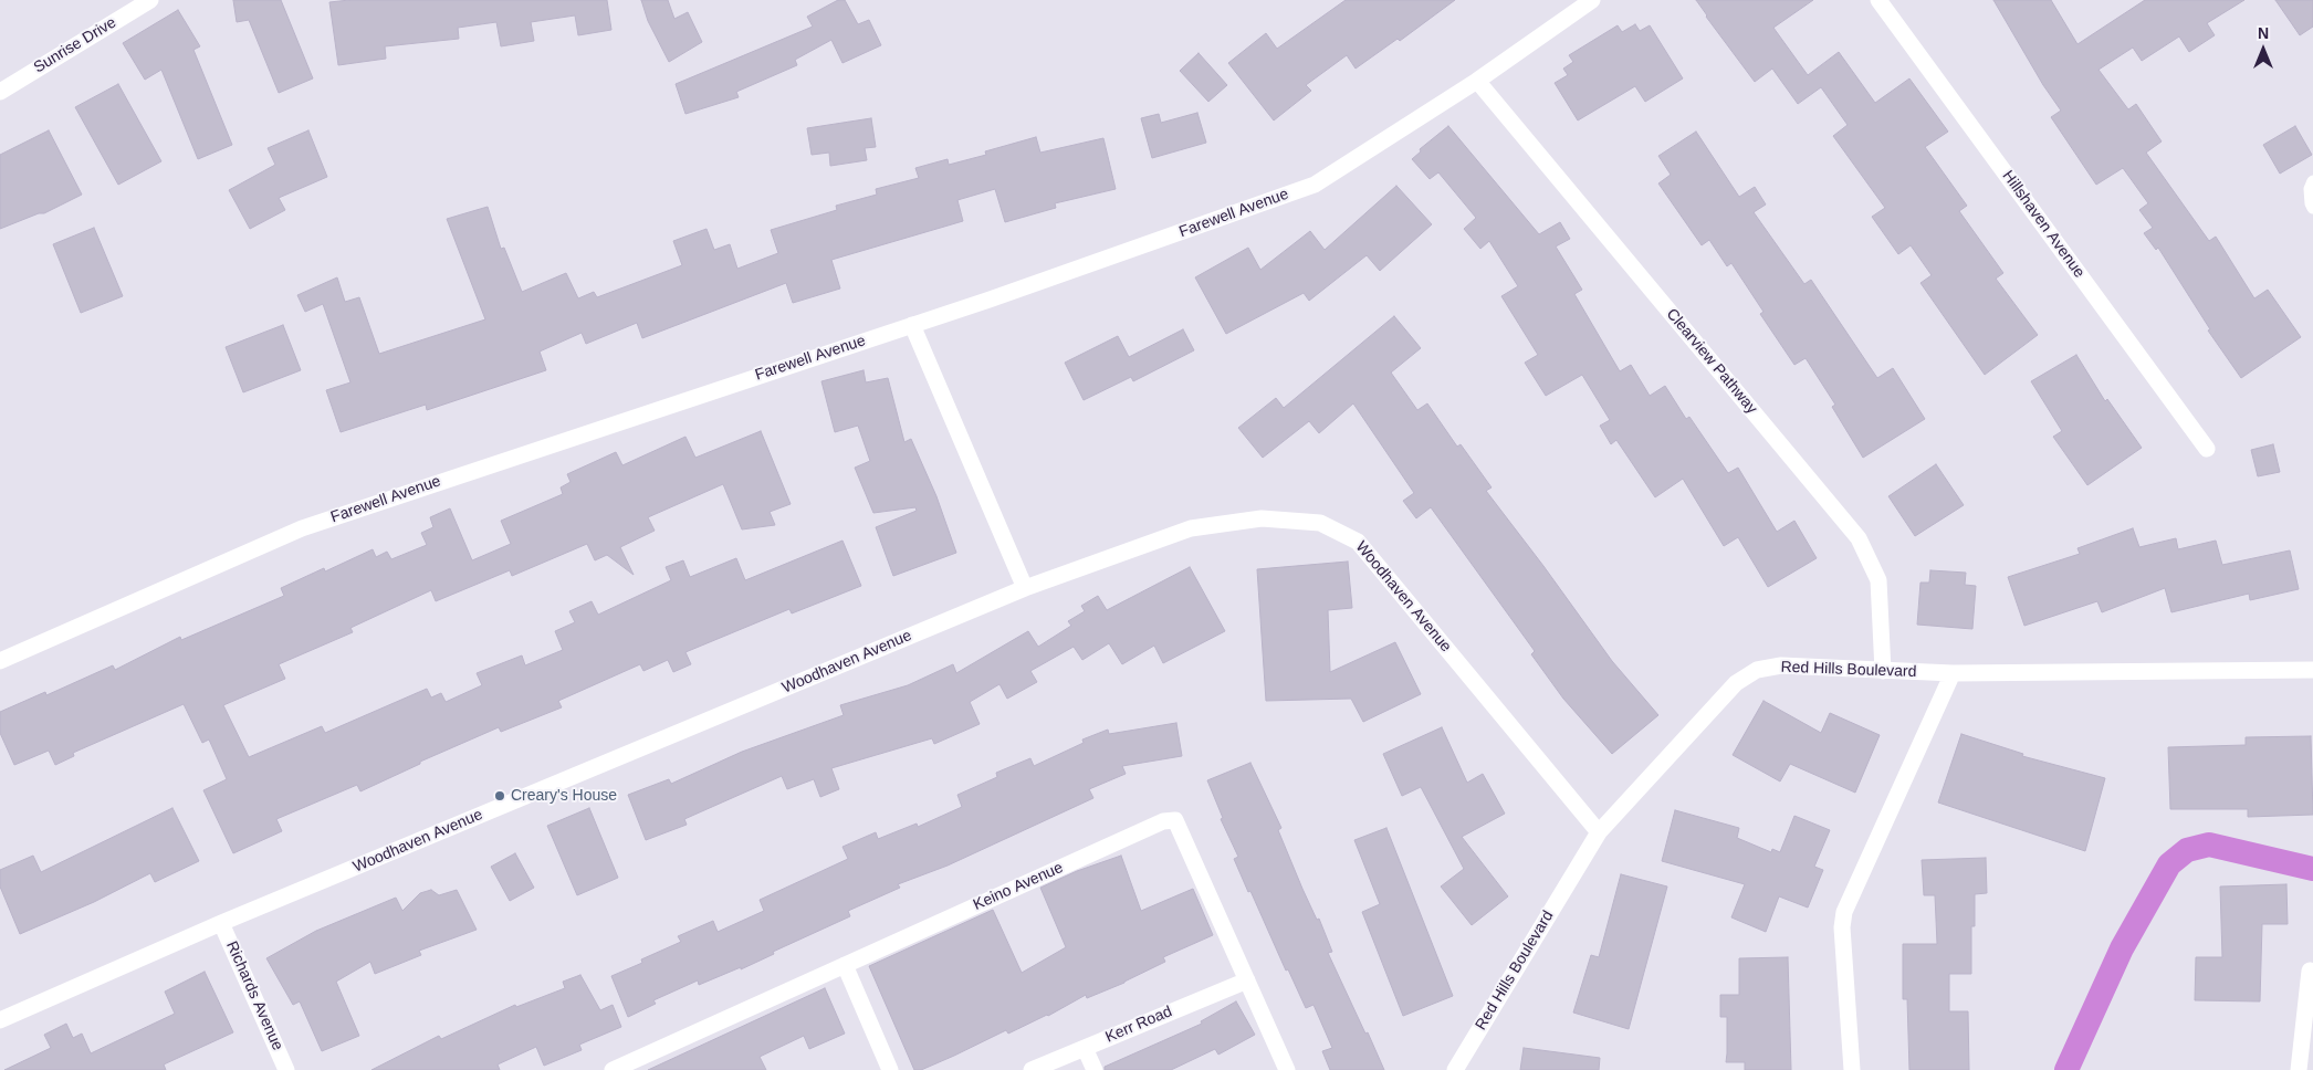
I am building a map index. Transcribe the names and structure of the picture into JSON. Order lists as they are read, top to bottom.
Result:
{
  "streets": {
    "street": [
      "Sunrise Drive",
      "Farewell Avenue",
      "Hillshaven Avenue",
      "Clearview Pathway",
      "Woodhaven Avenue",
      "Red Hills Boulevard",
      "Keino Avenue",
      "Richards Avenue",
      "Kerr Road"
    ]
  },
  "crossings": [
    ["Farewell Avenue", "Clearview Pathway"],
    ["Clearview Pathway", "Red Hills Boulevard"],
    ["Woodhaven Avenue", "Red Hills Boulevard"],
    ["Woodhaven Avenue", "Richards Avenue"],
    ["Keino Avenue", "Kerr Road"]
  ],
  "places": ["Creary's House"],
  "north": "top"
}
